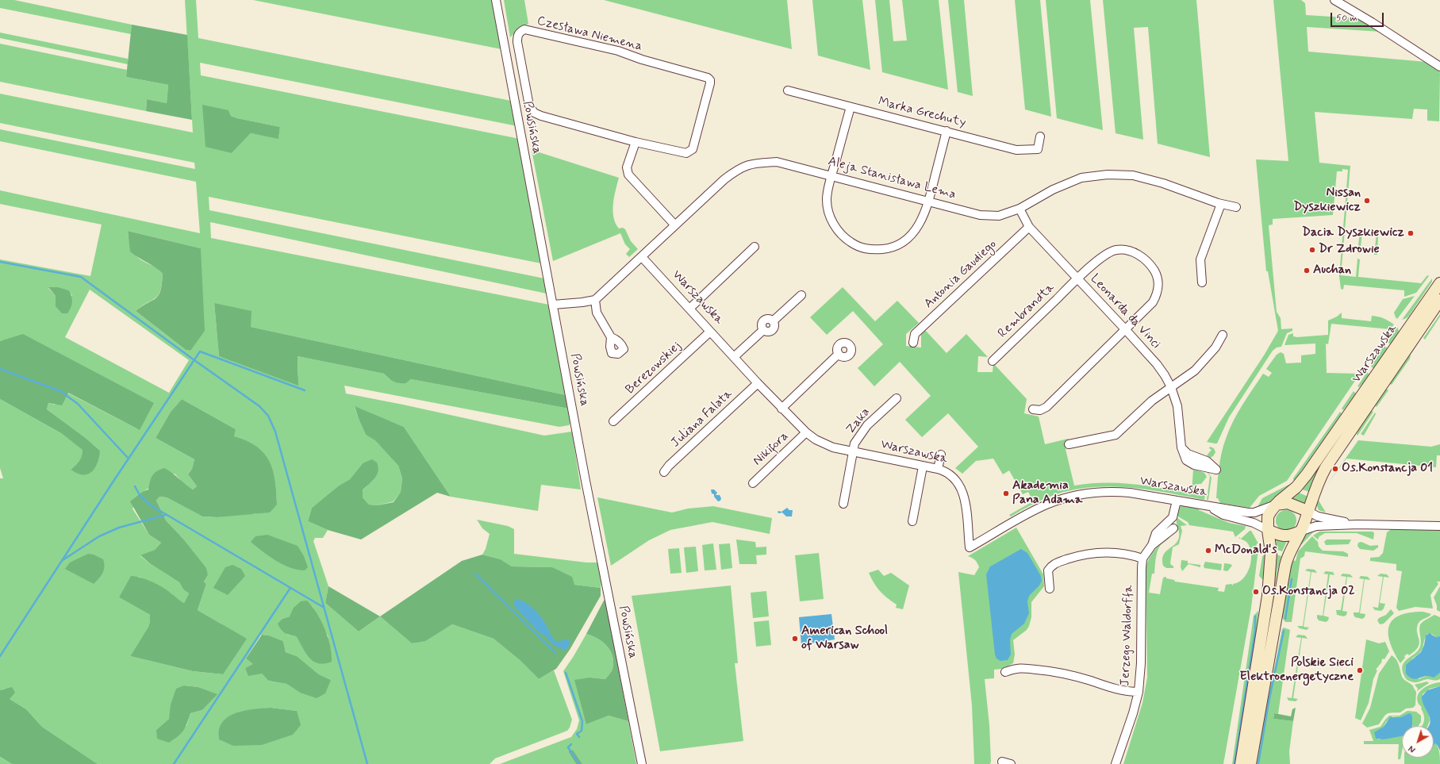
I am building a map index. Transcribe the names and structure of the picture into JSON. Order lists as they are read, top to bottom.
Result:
{
  "streets": {
    "main road": ["Warszawska"],
    "street": [
      "Czesława Niemena",
      "Marka Grechuty",
      "Powsińska",
      "Aleja Stanisława Lema",
      "Antonia Gaudiego",
      "Rembrandta",
      "Leonarda da Vinci",
      "Berezowskiej",
      "Juliana Falata",
      "Zaka",
      "Nikifora",
      "Jerzego Waldorffa"
    ]
  },
  "crossings": [
    ["Aleja Stanisława Lema", "Warszawska"],
    ["Aleja Stanisława Lema", "Leonarda da Vinci"],
    ["Antonia Gaudiego", "Leonarda da Vinci"],
    ["Warszawska", "Berezowskiej"],
    ["Warszawska", "Juliana Falata"],
    ["Warszawska", "Zaka"],
    ["Warszawska", "Nikifora"],
    ["Rembrandta", "Leonarda da Vinci"]
  ],
  "places": [
    "Nissan Dyszkiewicz",
    "Dacia Dyszkiewicz",
    "Dr Zdrowie",
    "Auchan",
    "Os.Konstancja 01",
    "Akademia Pana Adama",
    "McDonald's",
    "Os.Konstancja 02",
    "American School of Warsaw",
    "Polskie Sieci Elektroenergetyczne"
  ],
  "scale_bar": "50 m",
  "north": "bottom left"
}
